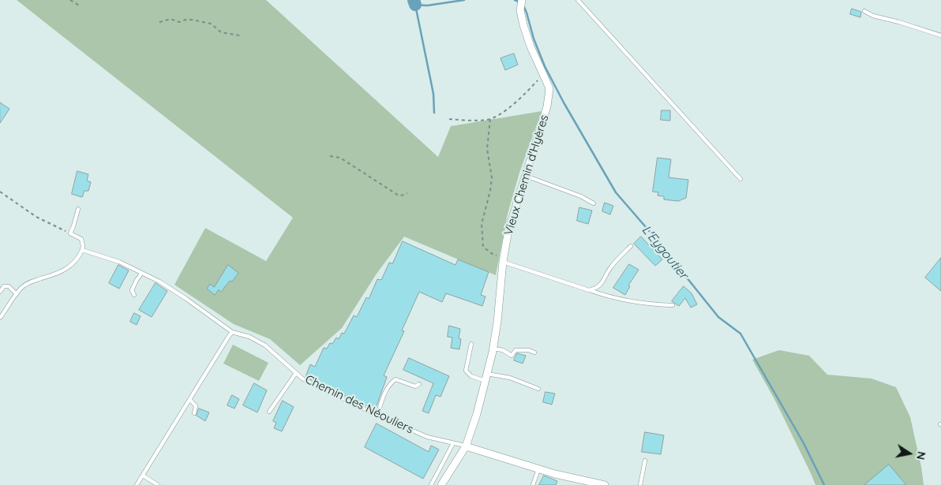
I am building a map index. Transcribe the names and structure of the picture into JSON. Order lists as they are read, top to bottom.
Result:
{
  "streets": {
    "street": ["Vieux Chemin d'Hyères"],
    "lane": ["Chemin des Néouliers"]
  },
  "crossings": [
    ["Vieux Chemin d'Hyères", "Chemin des Néouliers"]
  ],
  "water": ["L'Eygoutier"],
  "north": "right"
}
